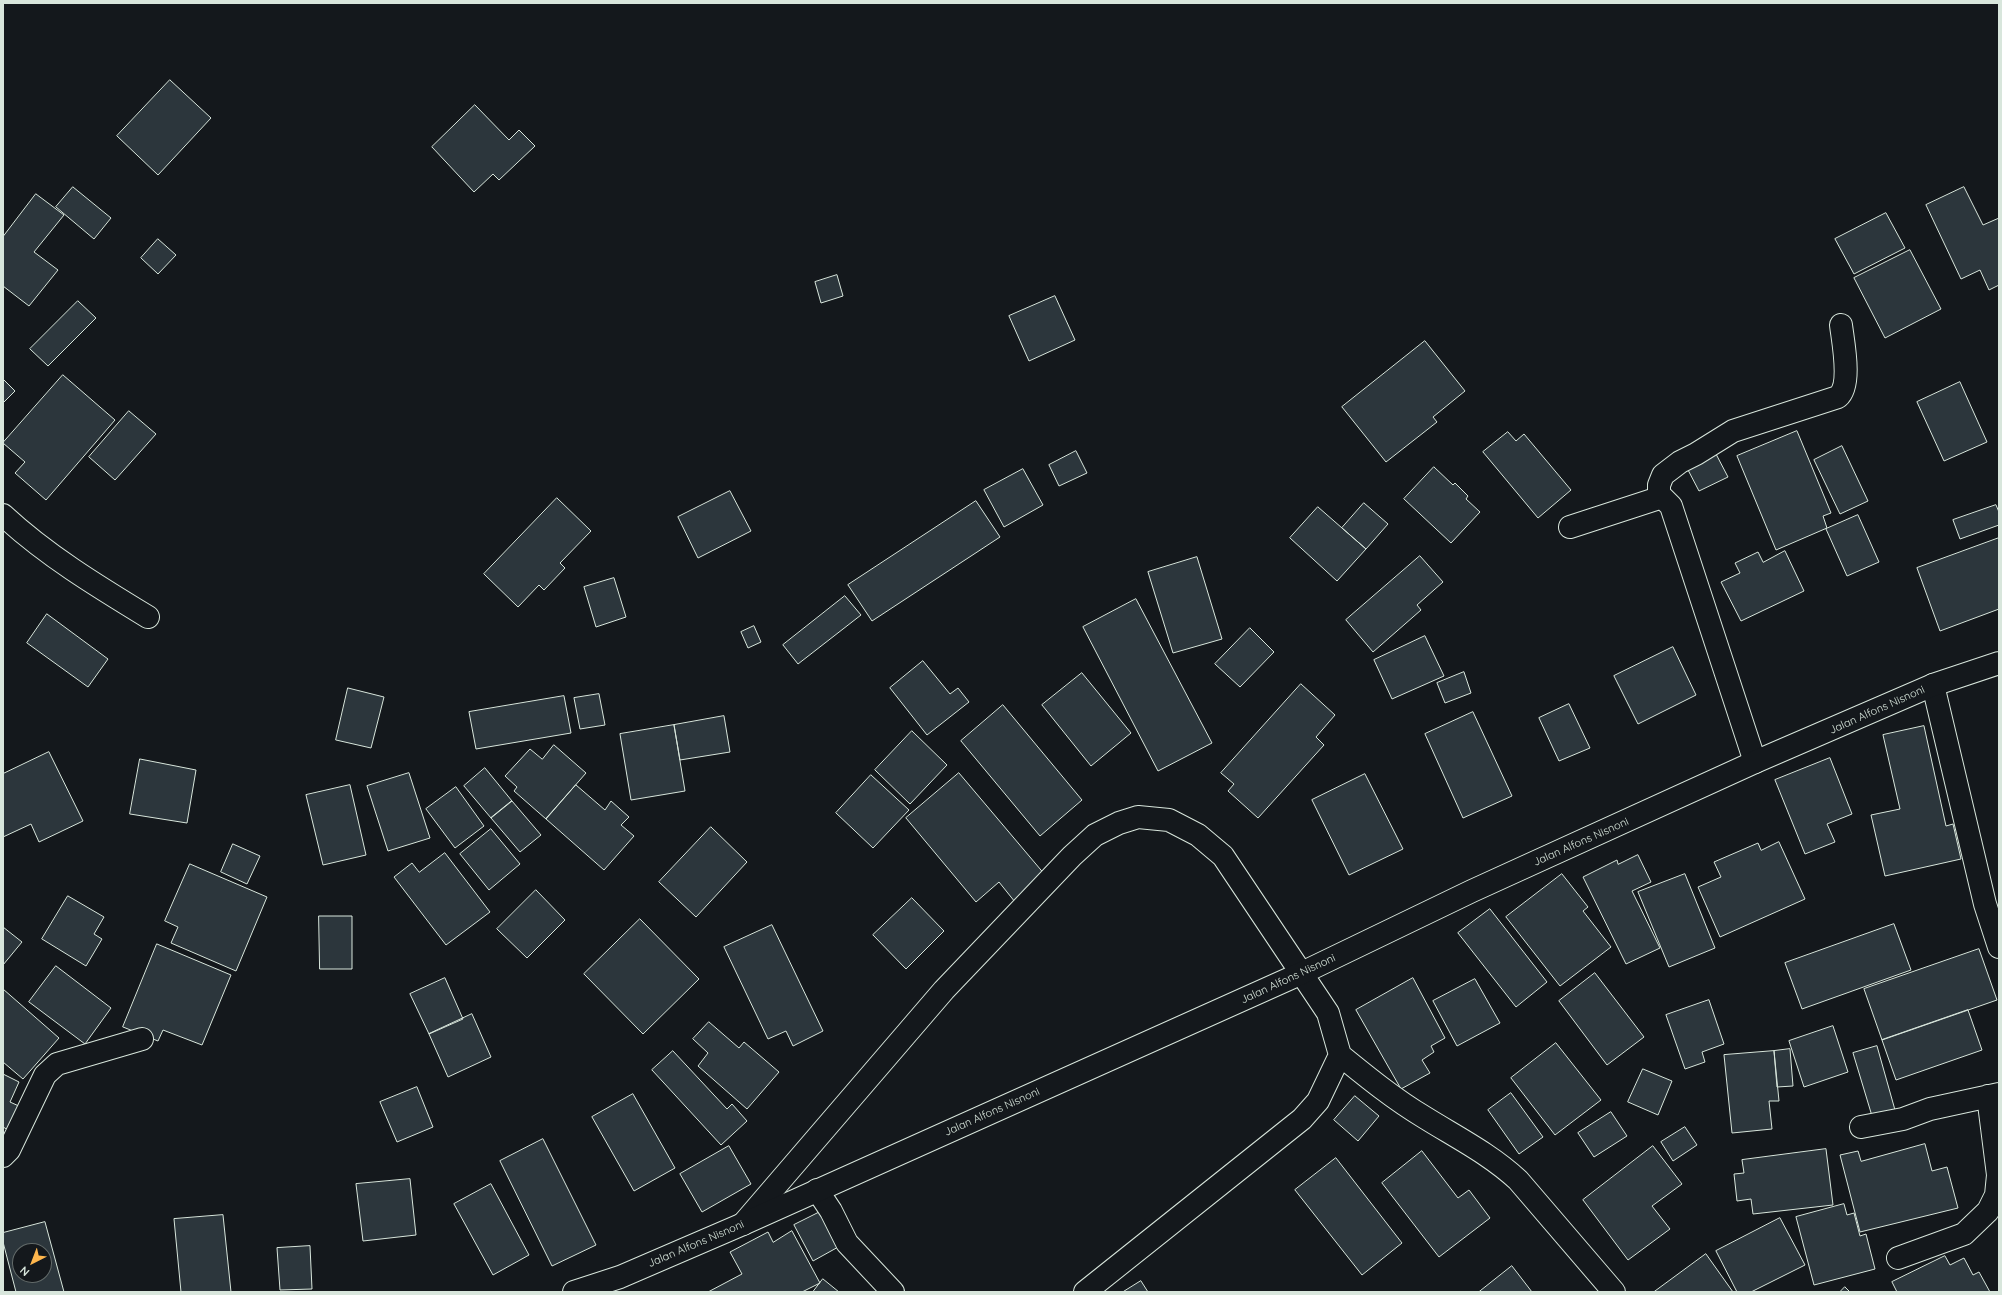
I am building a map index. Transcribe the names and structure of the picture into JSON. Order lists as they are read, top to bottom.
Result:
{
  "streets": {
    "street": ["Jalan Alfons Nisnoni"]
  },
  "north": "bottom left"
}
